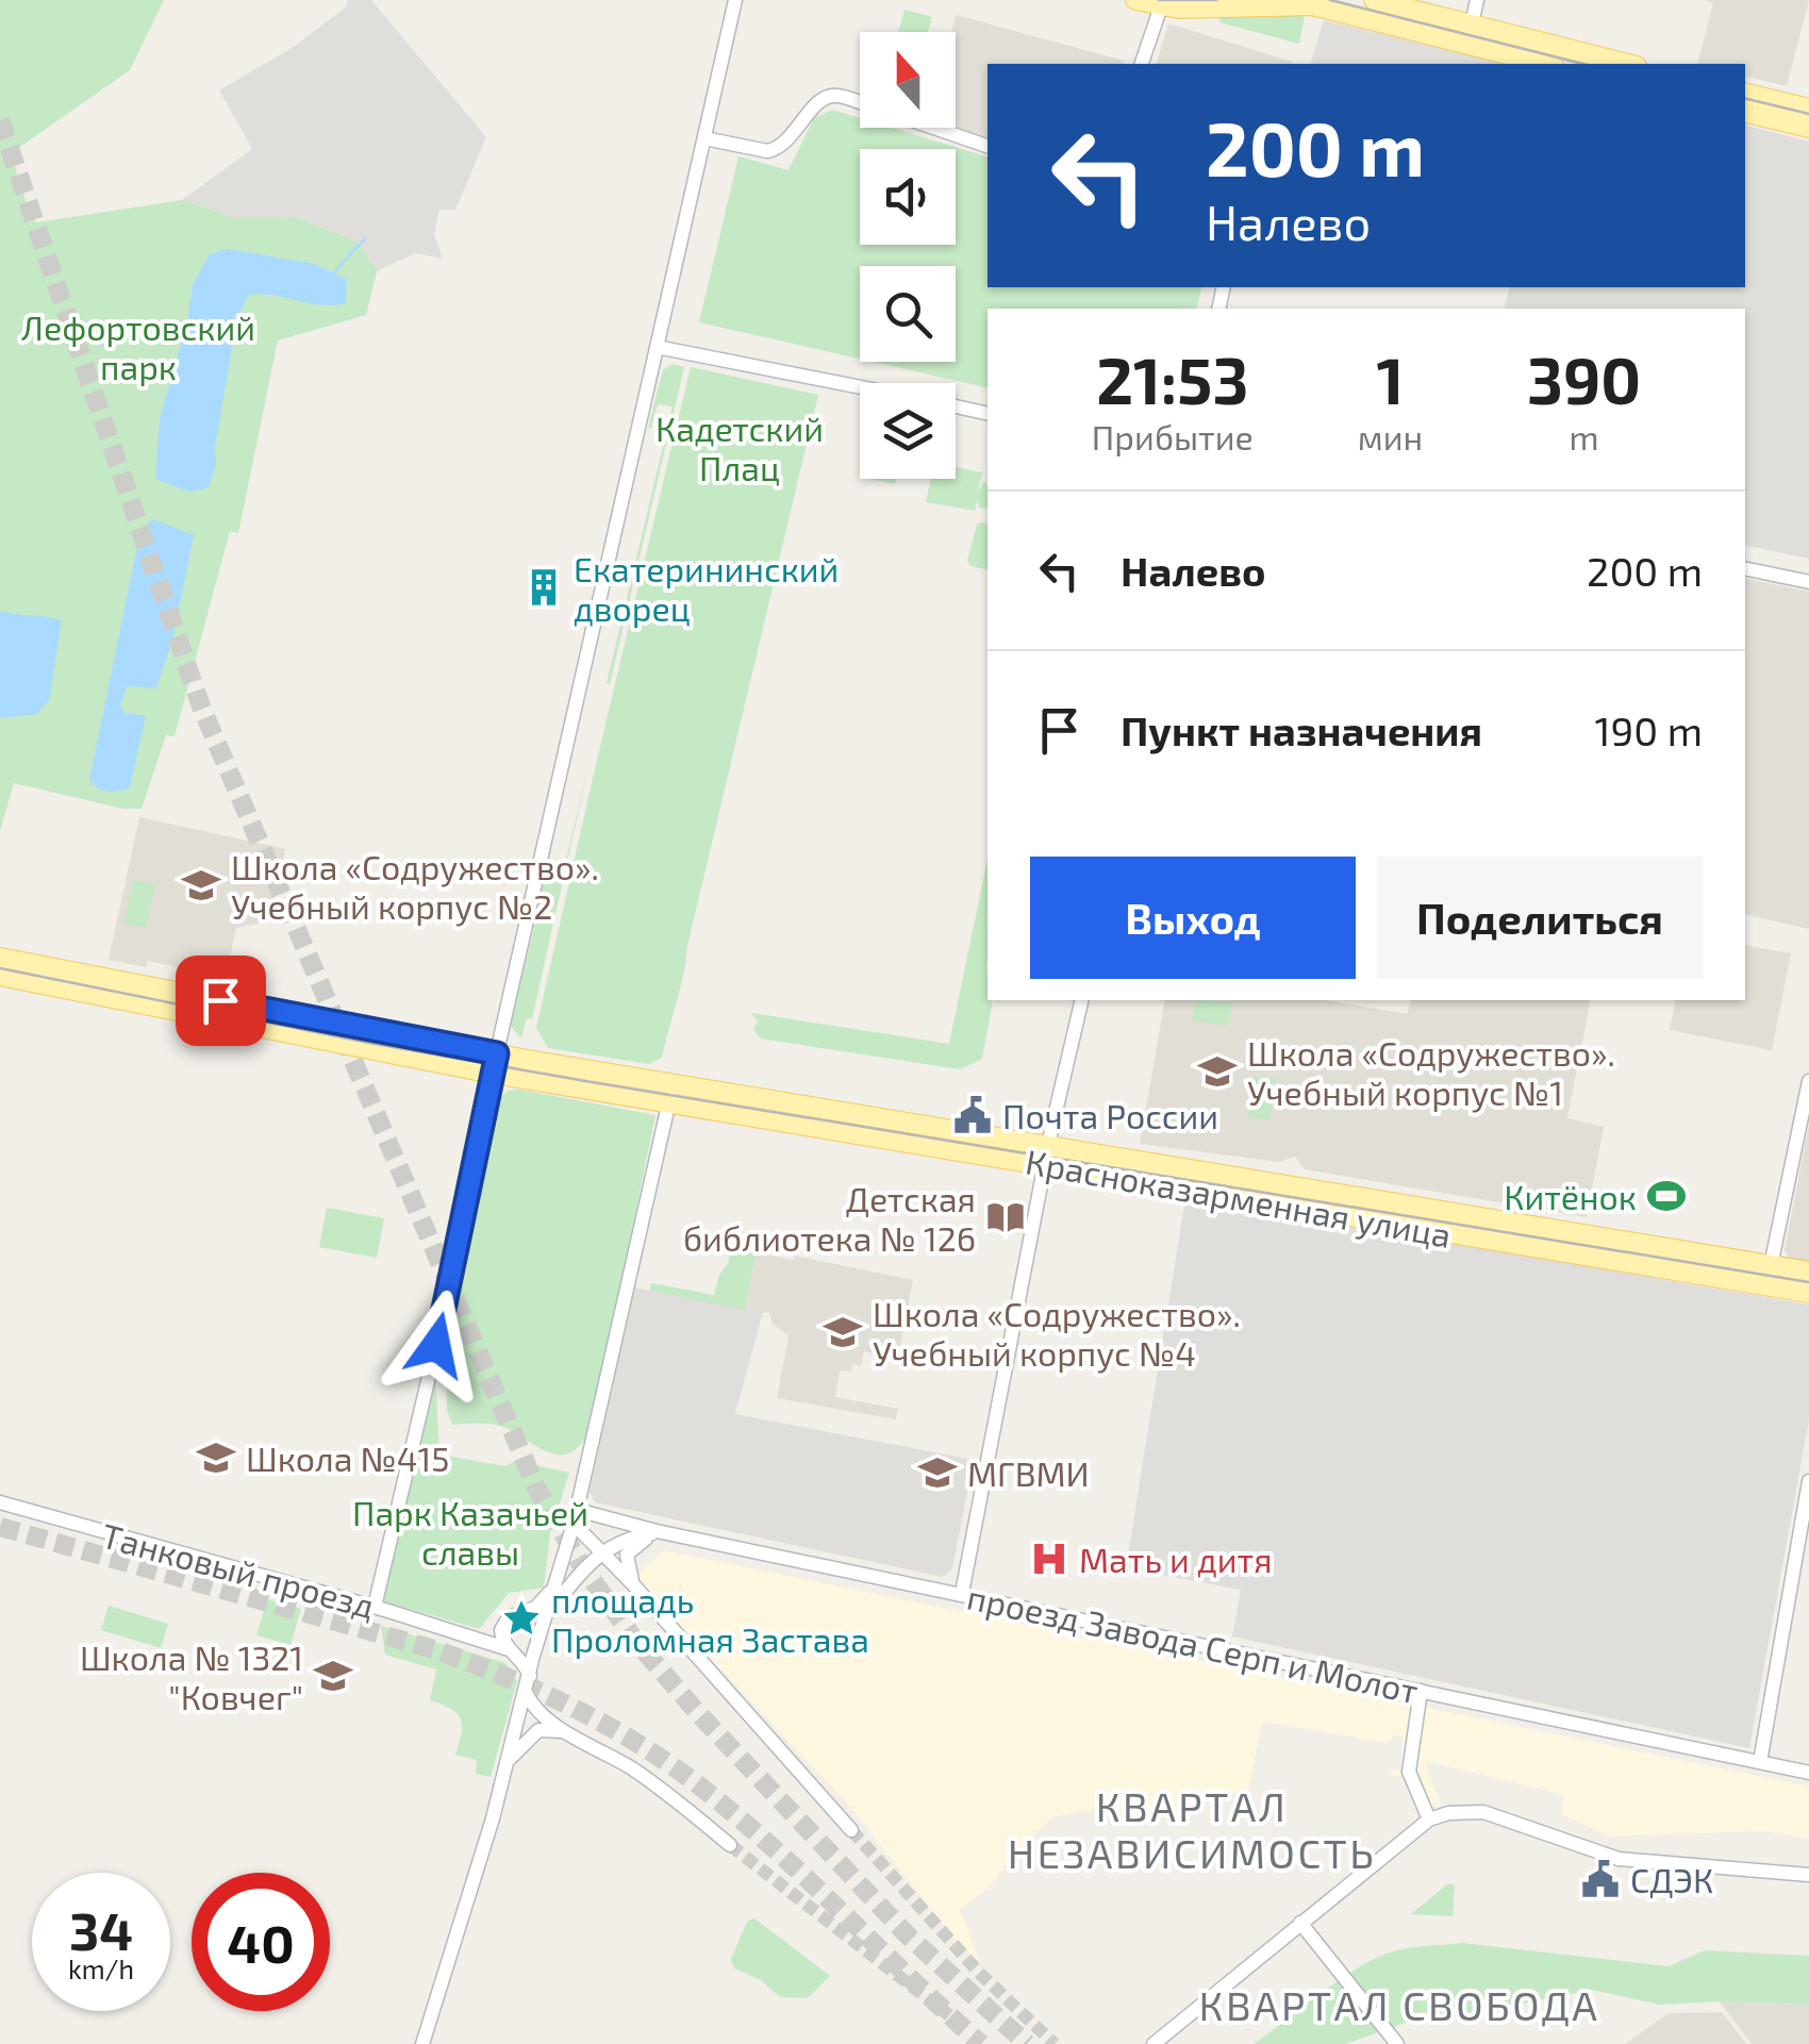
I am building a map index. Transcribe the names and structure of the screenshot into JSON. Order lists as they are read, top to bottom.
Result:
{
  "streets": {
    "main road": ["Красноказарменная улица"],
    "street": ["Танковый проезд", "проезд Завода Серп и Молот"]
  },
  "districts": ["КВАРТАЛ НЕЗАВИСИМОСТЬ", "КВАРТАЛ СВОБОДА"],
  "parks": ["Лефортовский парк", "Кадетский Плац", "Парк Казачьей славы"],
  "places": {
    "building": ["Екатерининский дворец"],
    "school or university": [
      "Школа «Содружество». Учебный корпус №2",
      "Школа «Содружество». Учебный корпус №1",
      "Школа «Содружество». Учебный корпус №4",
      "Школа №415",
      "МГВМИ",
      "Школа № 1321 \"Ковчег\""
    ],
    "public building": ["Почта России", "СДЭК"],
    "sports": ["Китёнок"],
    "library": ["Детская библиотека № 126"],
    "hospital": ["Мать и дитя"],
    "place": ["площадь Проломная Застава"]
  },
  "north": "top",
  "page": {
    "turn": ["200 m", "Налево"],
    "eta": [
      "21:53",
      "Прибытие",
      "1",
      "мин",
      "390",
      "m"
    ],
    "list": [
      {
        "name": "Налево",
        "value": "200 m"
      },
      {
        "name": "Пункт назначения",
        "value": "190 m"
      }
    ],
    "buttons": ["Выход", "Поделиться"],
    "speed": "34 km/h",
    "limit": "40"
  }
}
